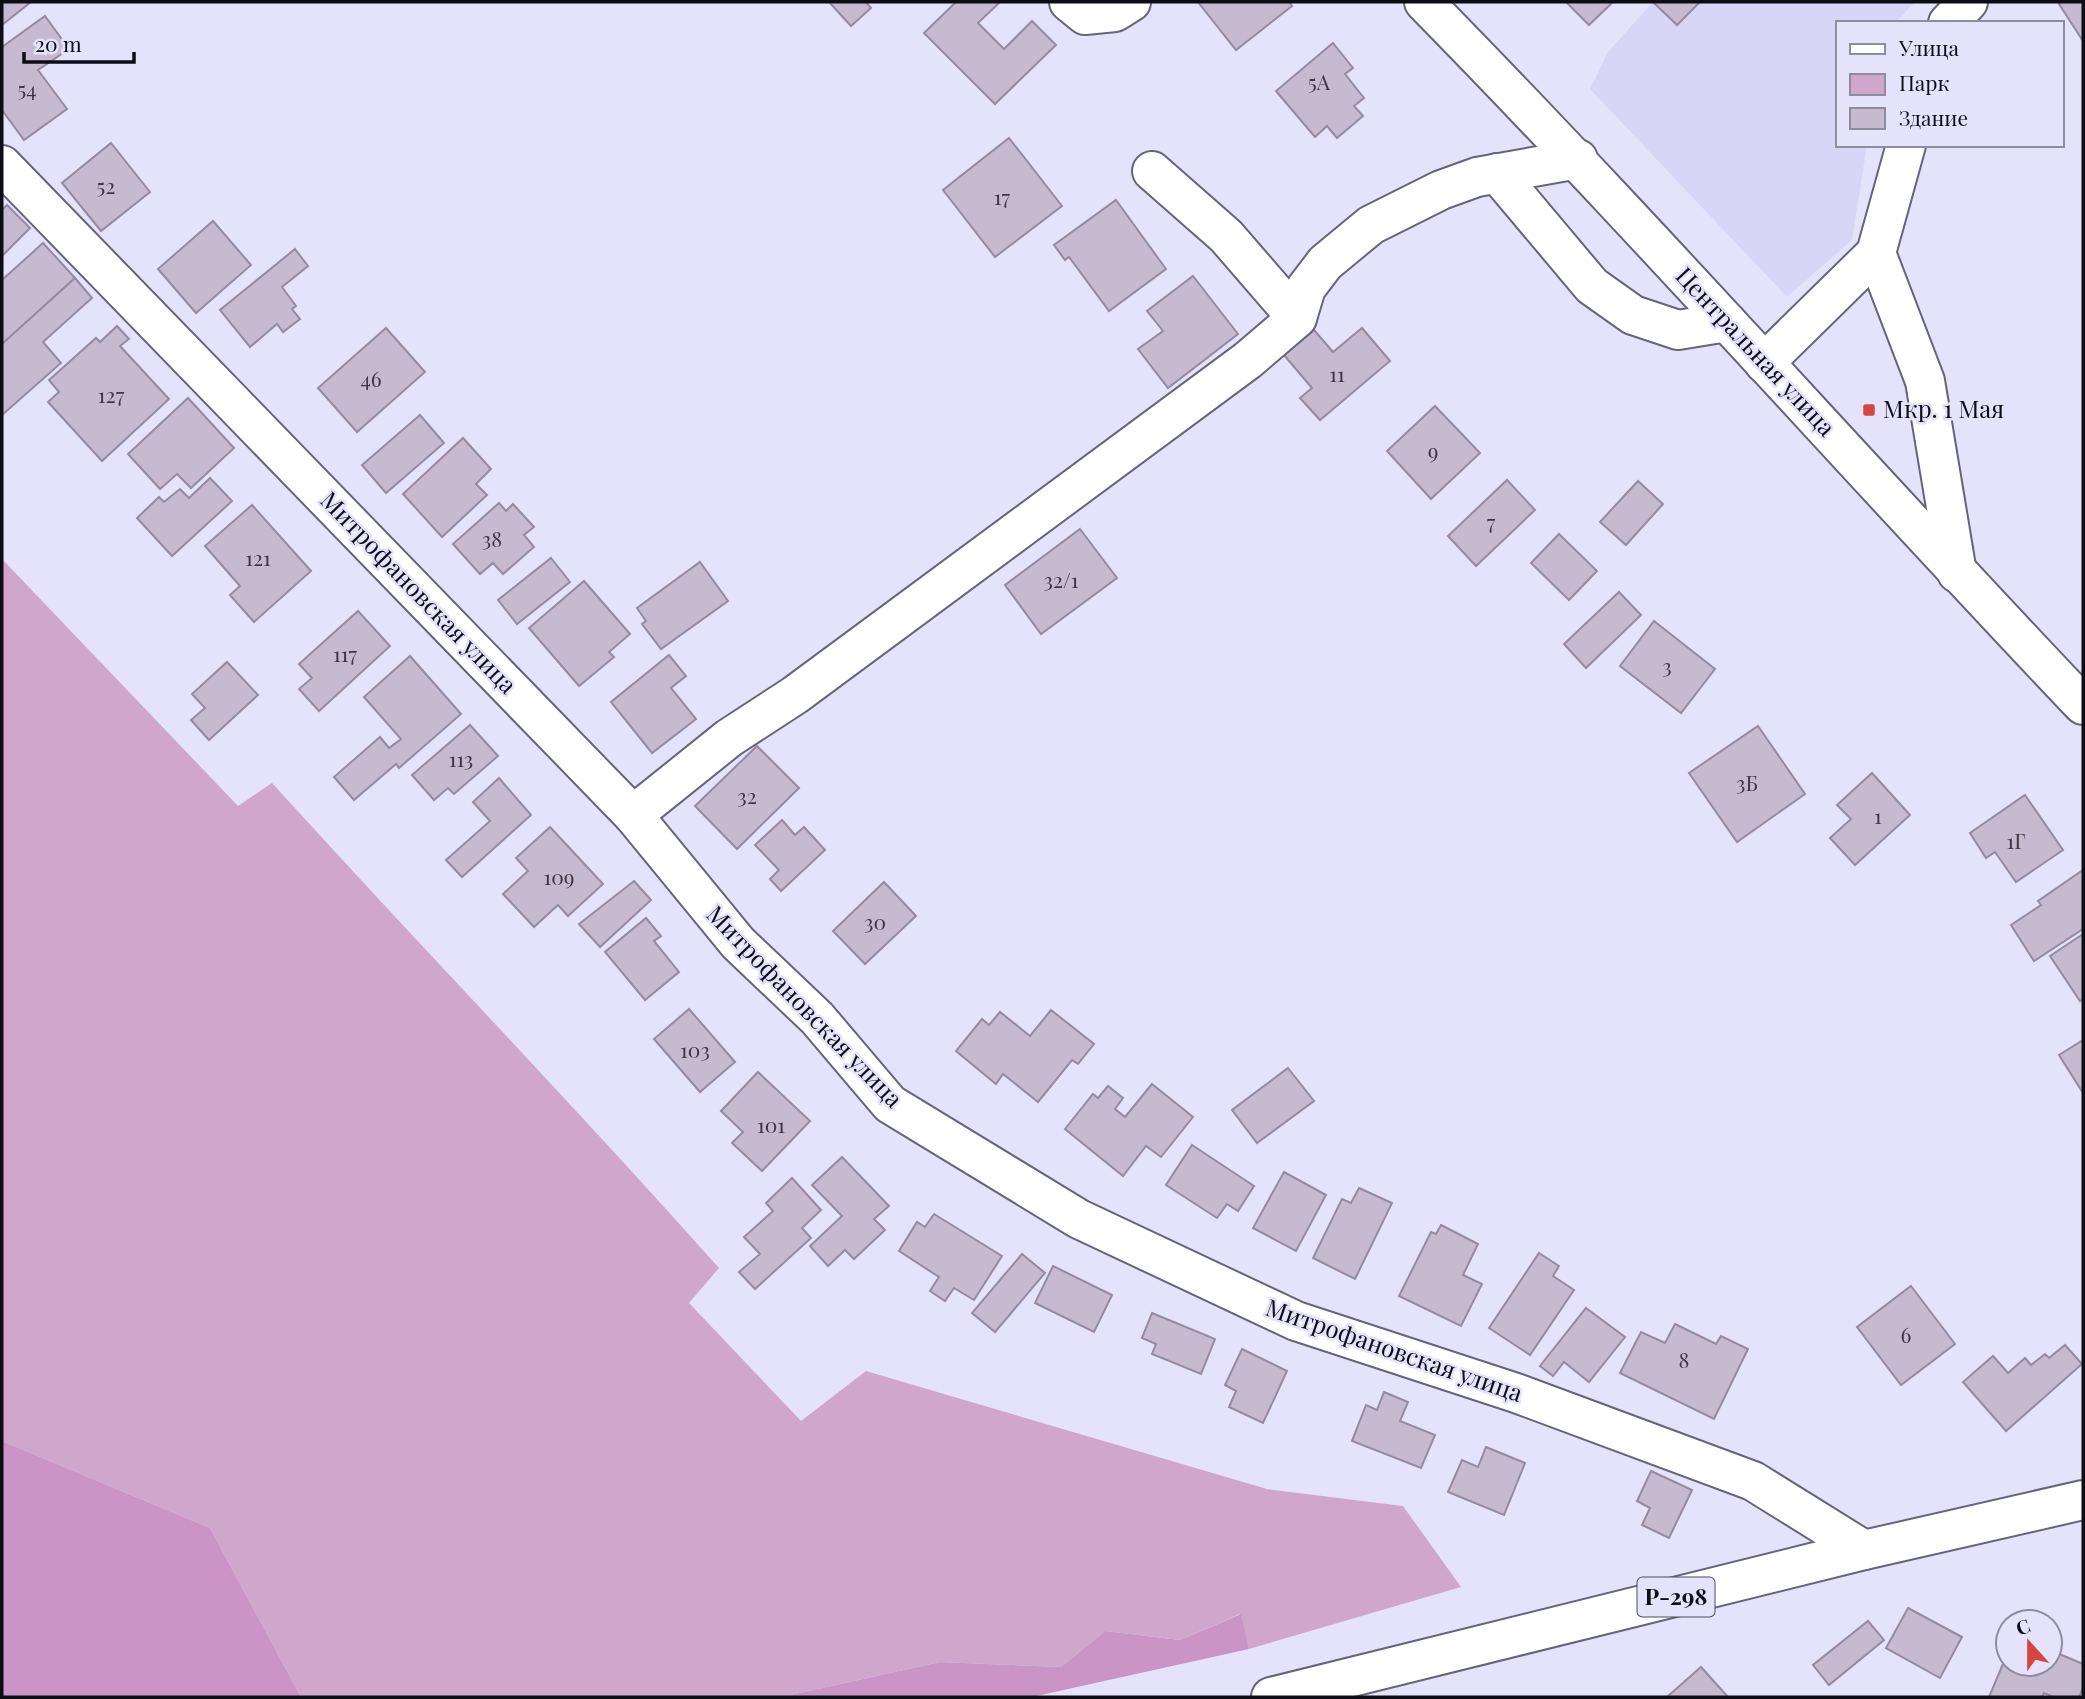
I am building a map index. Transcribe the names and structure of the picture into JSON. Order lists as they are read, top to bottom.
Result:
{
  "streets": {
    "main road": ["Центральная улица", "Митрофановская улица", "Р-298"]
  },
  "crossings": [
    ["Митрофановская улица", "Р-298"]
  ],
  "places": {
    "transit": ["Мкр. 1 Мая"]
  },
  "house_numbers": [
    "5А",
    "54",
    "52",
    "17",
    "11",
    "46",
    "127",
    "9",
    "7",
    "38",
    "121",
    "32/1",
    "117",
    "3",
    "113",
    "3Б",
    "32",
    "1",
    "1Г",
    "109",
    "30",
    "103",
    "101",
    "6",
    "8"
  ],
  "legend": ["Улица", "Парк", "Здание"],
  "scale_bar": "20 m",
  "north": "top"
}
